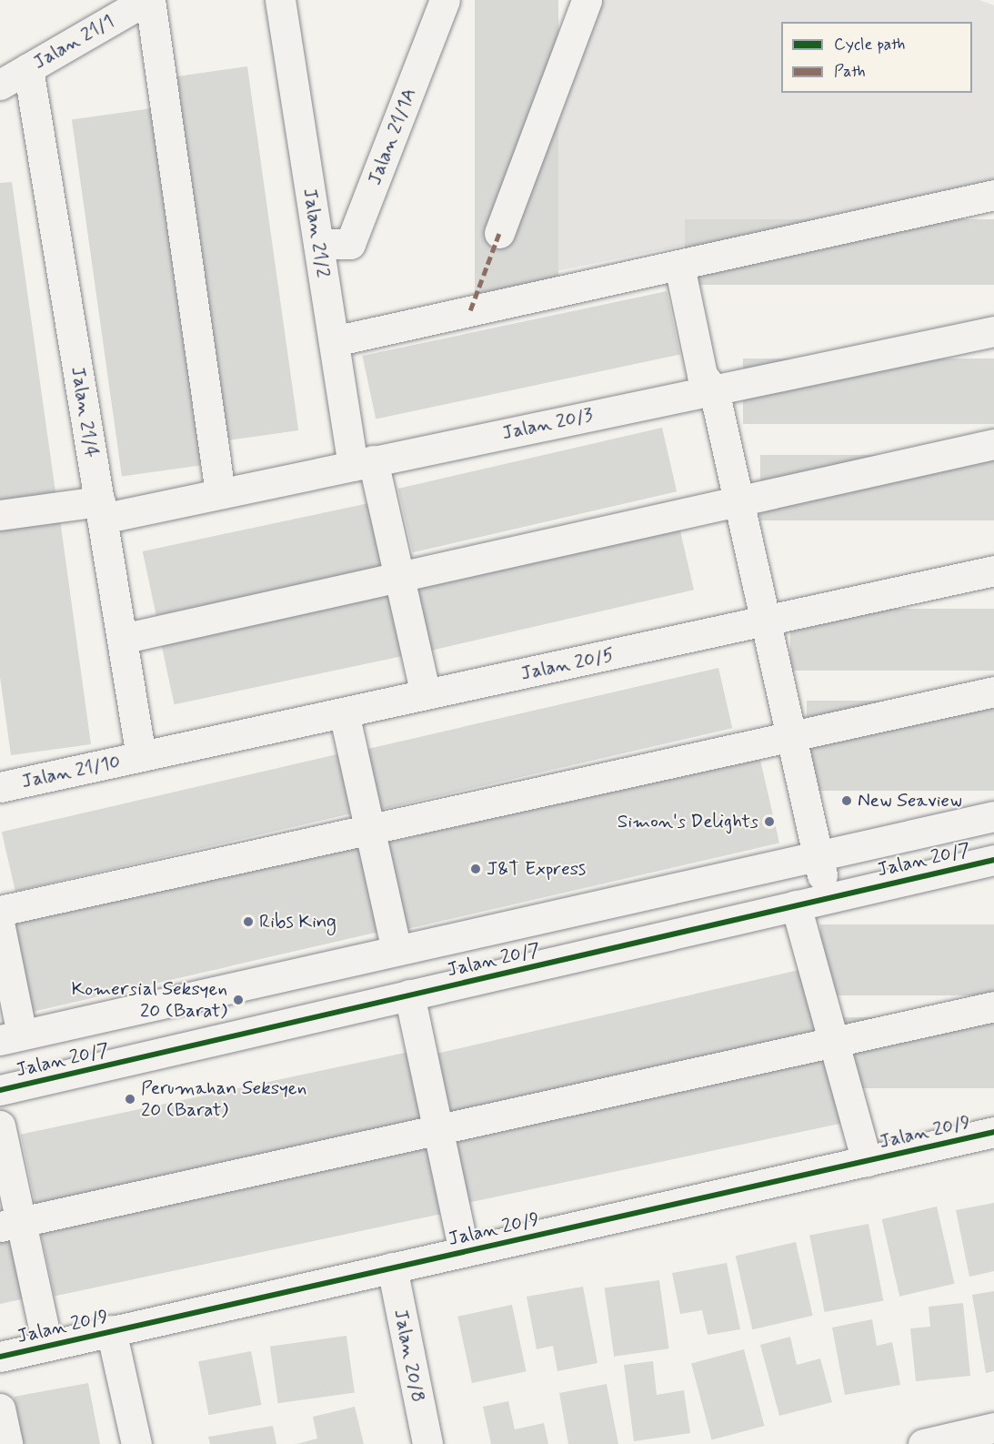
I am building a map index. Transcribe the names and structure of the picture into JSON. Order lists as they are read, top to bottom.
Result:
{
  "streets": {
    "street": [
      "Jalan 21/1",
      "Jalan 21/1A",
      "Jalan 21/2",
      "Jalan 21/4",
      "Jalan 20/3",
      "Jalan 20/5",
      "Jalan 21/10",
      "Jalan 20/7",
      "Jalan 20/9",
      "Jalan 20/8"
    ]
  },
  "crossings": [
    ["Jalan 21/1", "Jalan 21/4"],
    ["Jalan 21/1A", "Jalan 21/2"],
    ["Jalan 21/2", "Jalan 20/3"],
    ["Jalan 21/2", "Jalan 20/5"],
    ["Jalan 21/4", "Jalan 20/3"],
    ["Jalan 21/4", "Jalan 20/5"],
    ["Jalan 21/4", "Jalan 21/10"],
    ["Jalan 20/5", "Jalan 21/10"],
    ["Jalan 20/9", "Jalan 20/8"]
  ],
  "places": [
    "New Seaview",
    "Simon's Delights",
    "J&T Express",
    "Ribs King",
    "Komersial Seksyen 20 (Barat)",
    "Perumahan Seksyen 20 (Barat)"
  ],
  "legend": ["Cycle path", "Path"]
}
